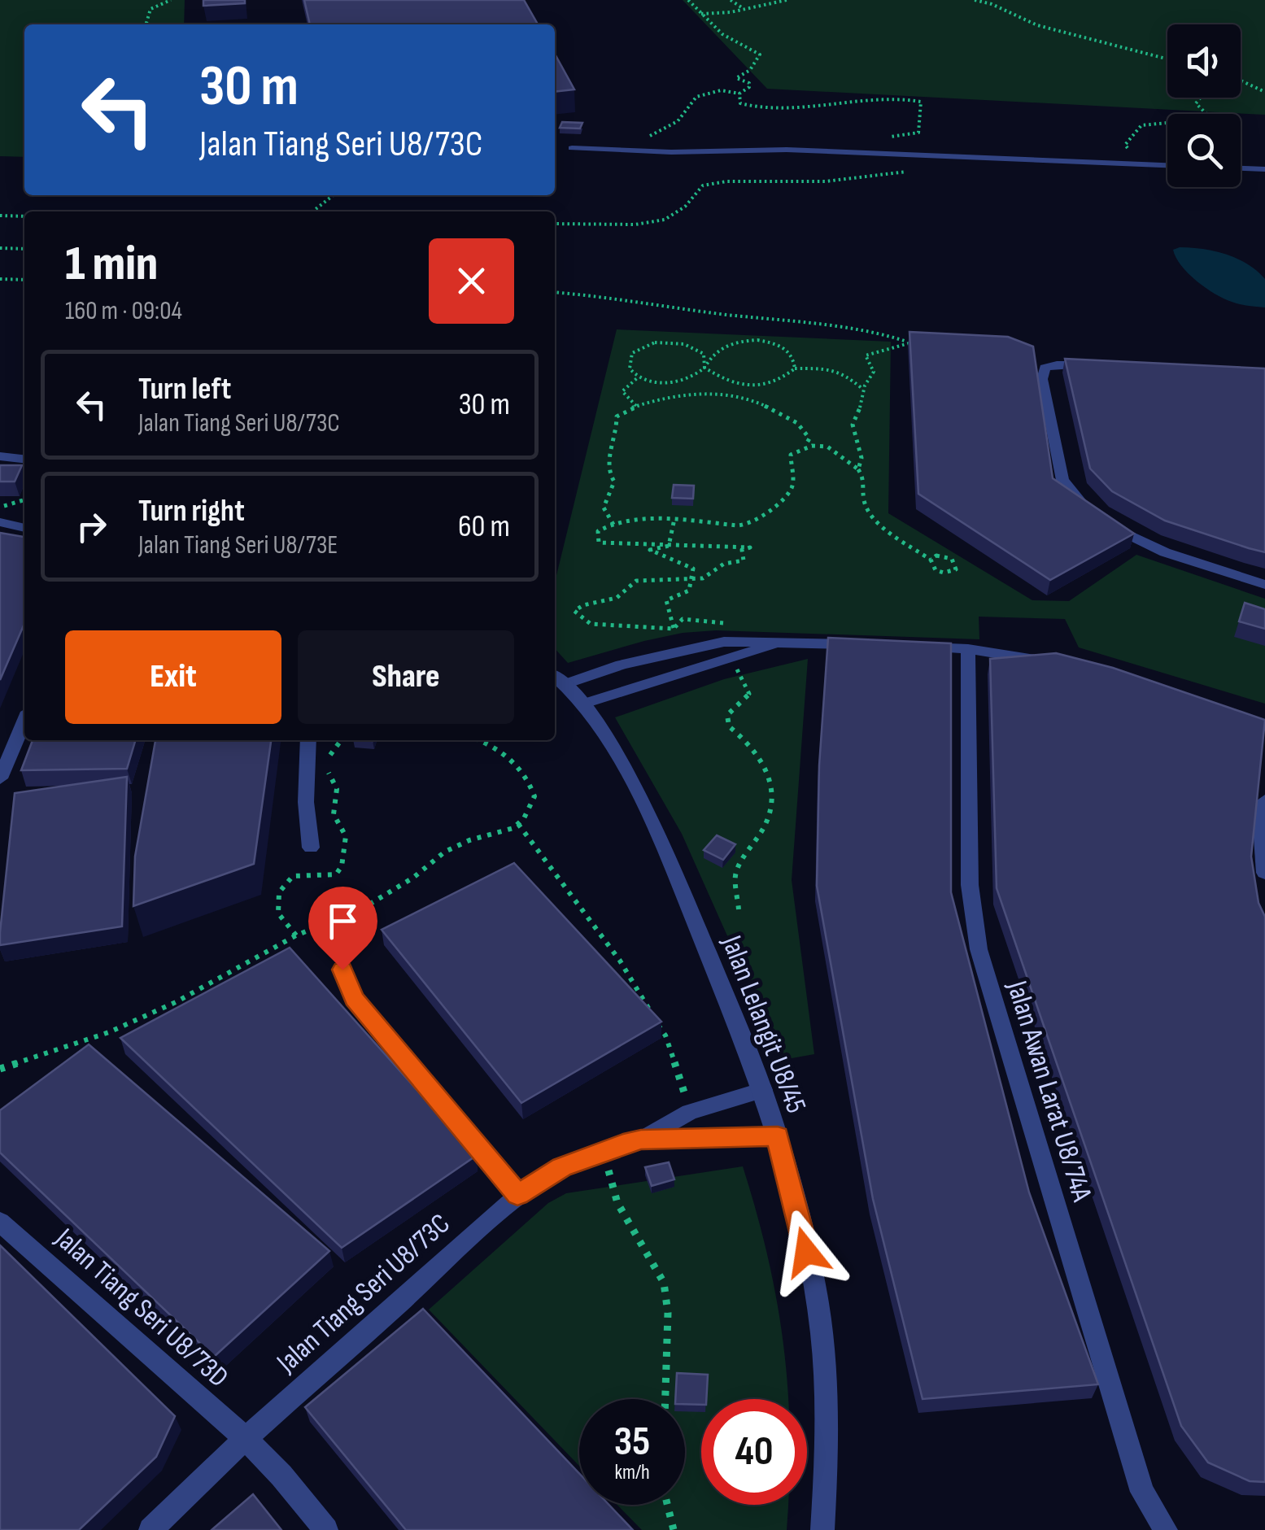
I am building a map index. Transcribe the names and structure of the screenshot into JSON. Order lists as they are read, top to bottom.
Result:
{
  "streets": {
    "street": [
      "Jalan Lelangit U8/45",
      "Jalan Awan Larat U8/74A",
      "Jalan Tiang Seri U8/73C",
      "Jalan Tiang Seri U8/73D"
    ]
  },
  "crossings": [
    ["Jalan Lelangit U8/45", "Jalan Tiang Seri U8/73C"],
    ["Jalan Tiang Seri U8/73C", "Jalan Tiang Seri U8/73D"]
  ],
  "page": {
    "turn": ["30 m", "Jalan Tiang Seri U8/73C"],
    "heading": ["1 min", "160 m · 09:04"],
    "list": [
      {
        "name": "Turn left",
        "note": "Jalan Tiang Seri U8/73C",
        "value": "30 m"
      },
      {
        "name": "Turn right",
        "note": "Jalan Tiang Seri U8/73E",
        "value": "60 m"
      }
    ],
    "buttons": ["Exit", "Share"],
    "speed": "35 km/h",
    "limit": "40"
  }
}
